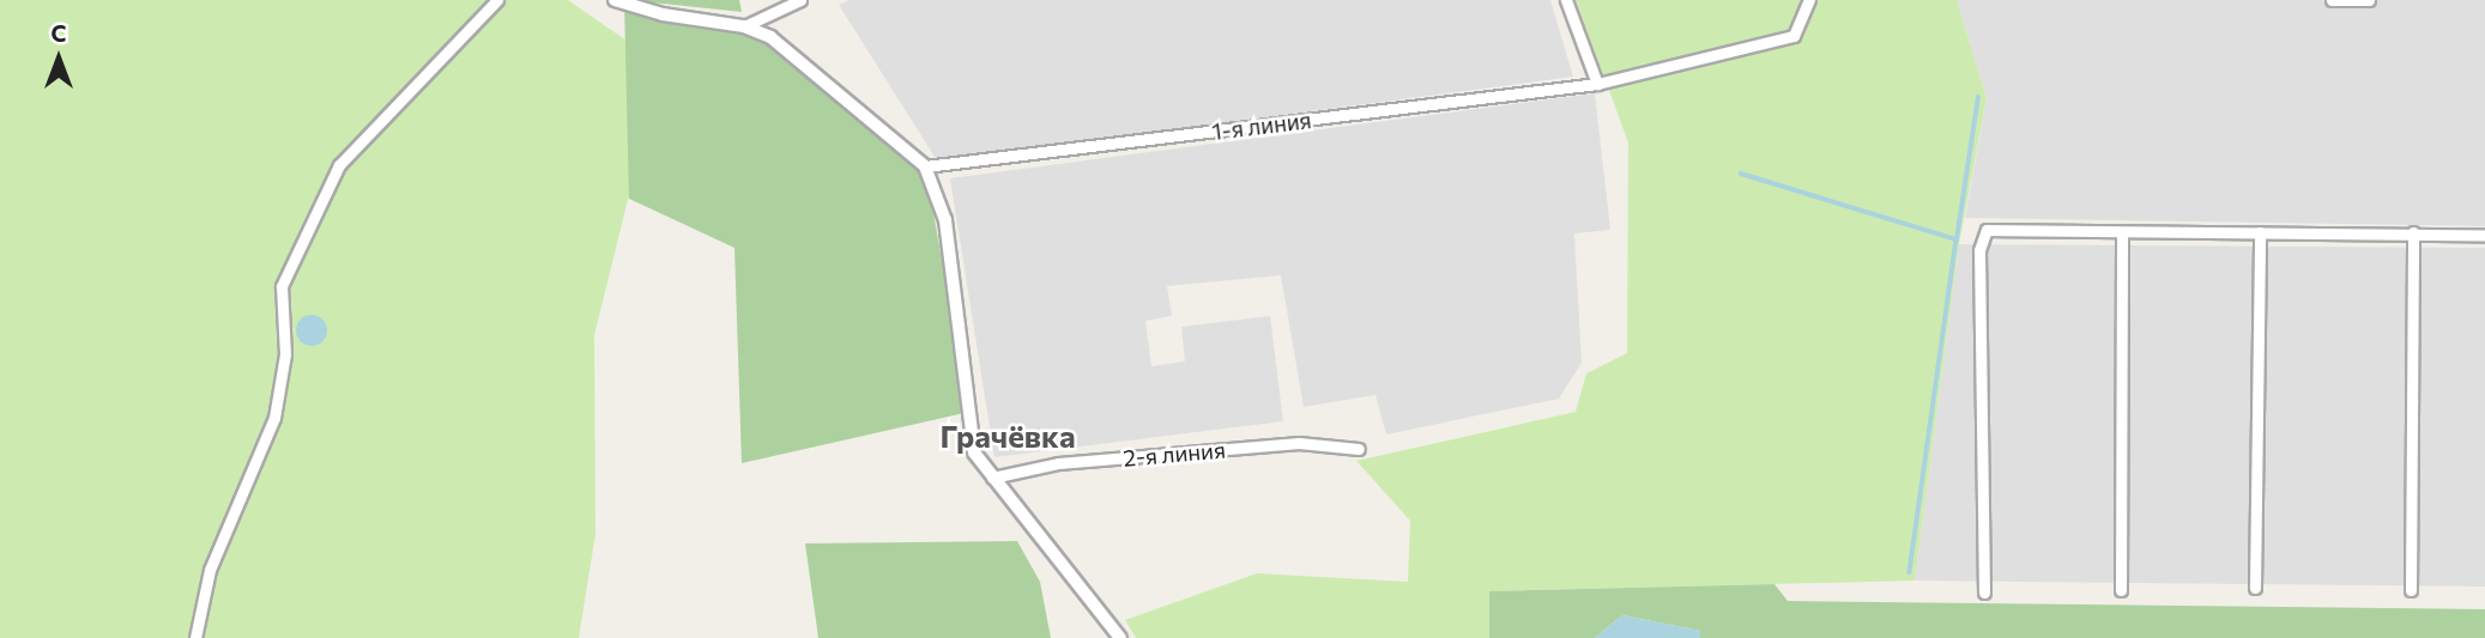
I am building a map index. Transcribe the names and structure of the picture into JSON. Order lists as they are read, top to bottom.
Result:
{
  "streets": {
    "street": ["1-я линия", "2-я линия"]
  },
  "districts": ["Грачёвка"],
  "north": "top"
}
